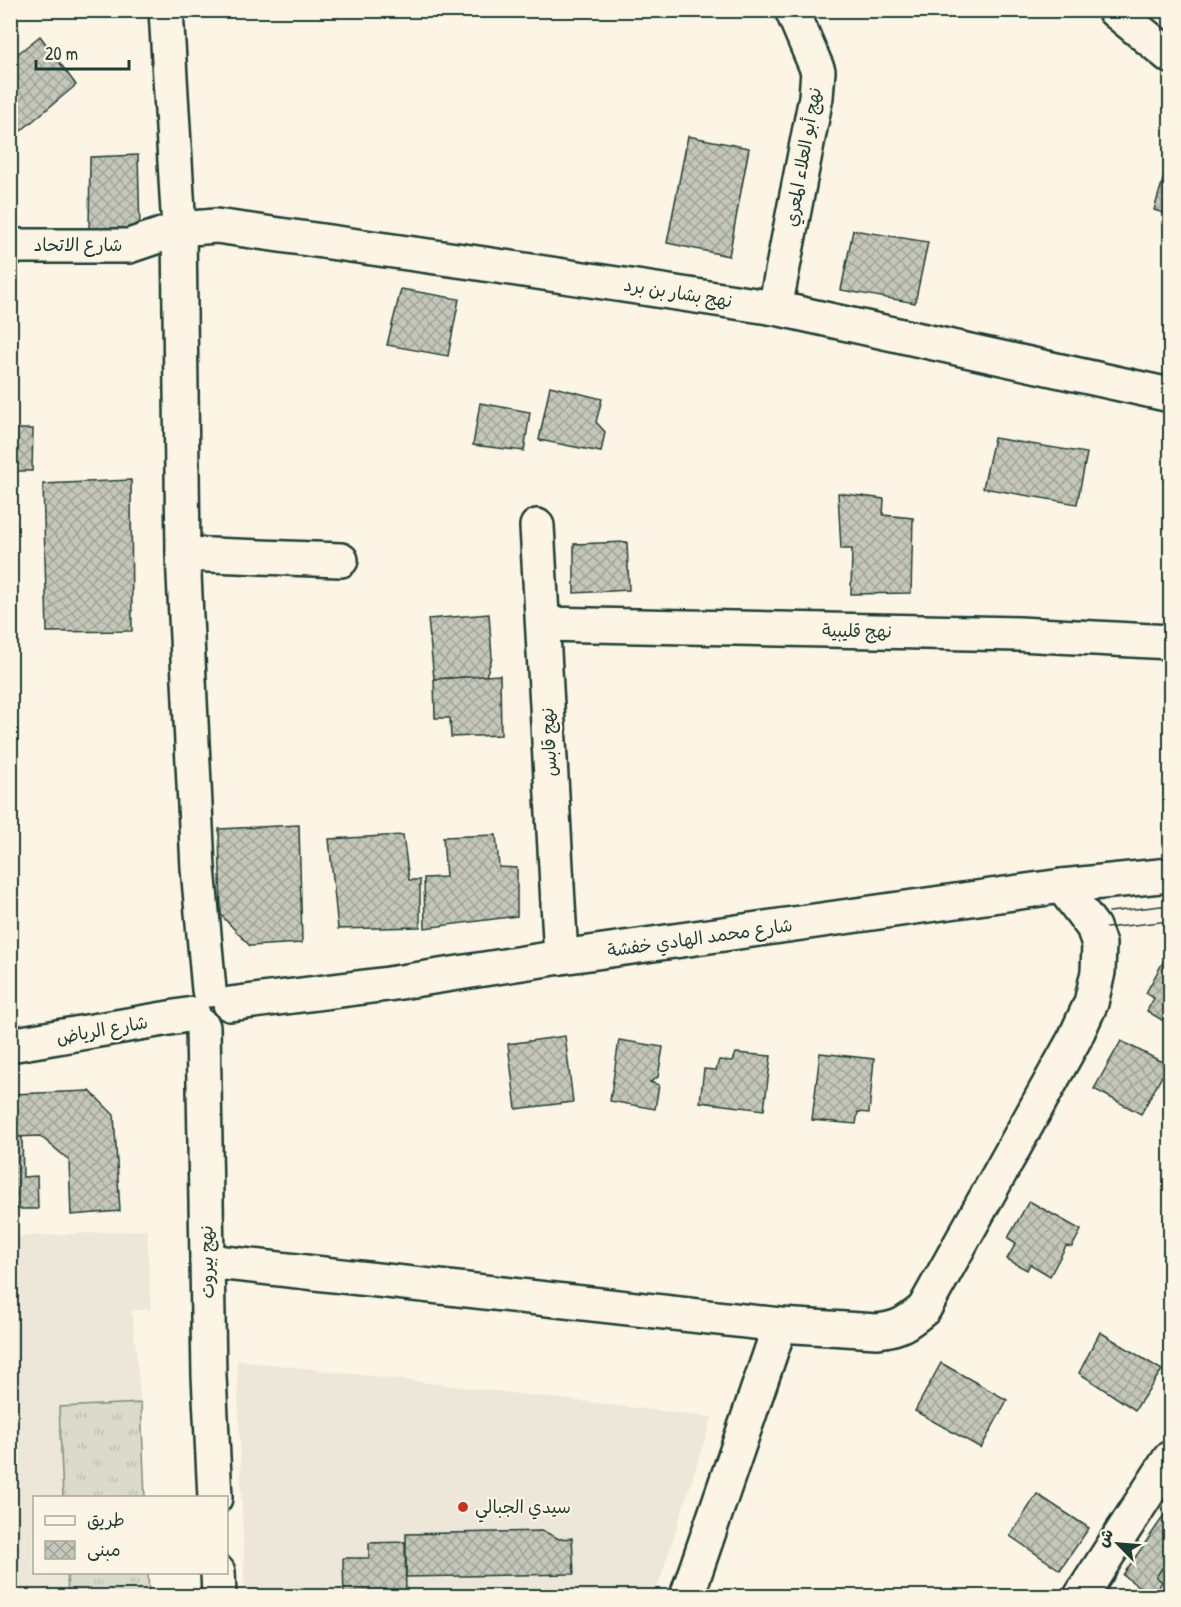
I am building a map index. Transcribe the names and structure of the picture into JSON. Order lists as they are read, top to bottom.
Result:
{
  "streets": {
    "street": [
      "نهج أبو العلاء المعري",
      "شارع الاتحاد",
      "نهج بشار بن برد",
      "نهج قليبية",
      "نهج قابس",
      "شارع محمد الهادي خفشة",
      "شارع الرياض",
      "نهج بيروت"
    ]
  },
  "crossings": [
    ["نهج أبو العلاء المعري", "نهج بشار بن برد"],
    ["شارع الاتحاد", "نهج بشار بن برد"],
    ["شارع الاتحاد", "نهج بيروت"],
    ["نهج بشار بن برد", "نهج بيروت"],
    ["نهج قليبية", "نهج قابس"],
    ["نهج قابس", "شارع محمد الهادي خفشة"],
    ["شارع محمد الهادي خفشة", "شارع الرياض"],
    ["شارع محمد الهادي خفشة", "نهج بيروت"],
    ["شارع الرياض", "نهج بيروت"]
  ],
  "places": ["سيدي الجبالي"],
  "legend": ["طريق", "مبنى"],
  "scale_bar": "20 m",
  "north": "top left"
}
